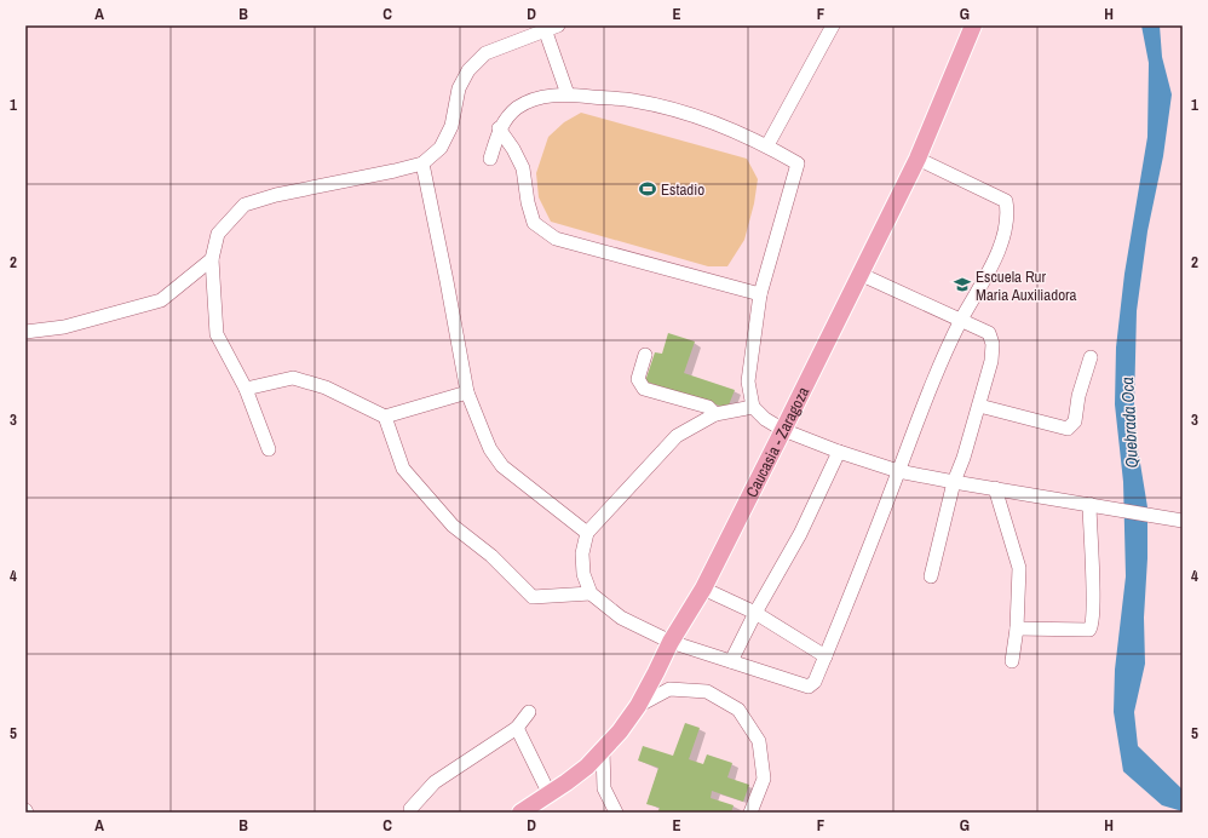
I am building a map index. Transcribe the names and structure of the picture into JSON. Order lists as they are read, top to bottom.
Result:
{
  "streets": {
    "main road": ["Caucasia - Zaragoza"]
  },
  "water": ["Quebrada Oca"],
  "places": {
    "sports": ["Estadio"],
    "school or university": ["Escuela Rur Maria Auxiliadora"]
  },
  "grid": {
    "columns": [
      "A",
      "B",
      "C",
      "D",
      "E",
      "F",
      "G",
      "H"
    ],
    "rows": [
      "1",
      "2",
      "3",
      "4",
      "5"
    ]
  }
}
